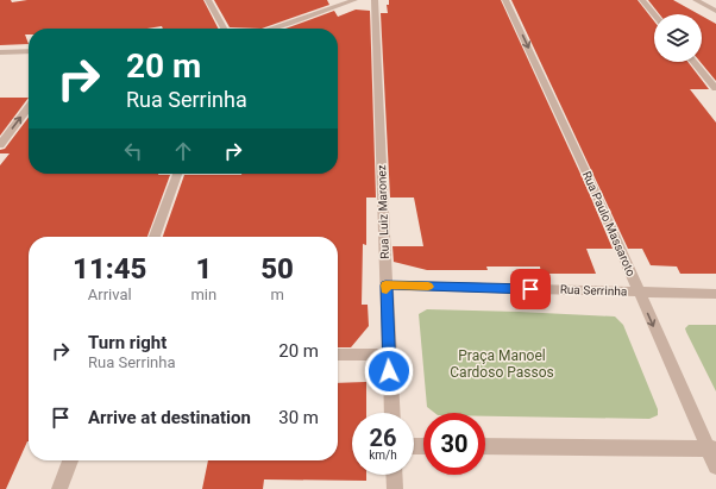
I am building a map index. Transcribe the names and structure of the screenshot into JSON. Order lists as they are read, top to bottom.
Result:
{
  "streets": {
    "street": ["Rua Luiz Maronez", "Rua Paulo Massaroto", "Rua Serrinha"]
  },
  "crossings": [
    ["Rua Luiz Maronez", "Rua Serrinha"],
    ["Rua Paulo Massaroto", "Rua Serrinha"]
  ],
  "one_way": ["Rua Paulo Massaroto"],
  "parks": ["Praça Manoel Cardoso Passos"],
  "page": {
    "turn": ["20 m", "Rua Serrinha"],
    "eta": [
      "11:45",
      "Arrival",
      "1",
      "min",
      "50",
      "m"
    ],
    "list": [
      {
        "name": "Turn right",
        "note": "Rua Serrinha",
        "value": "20 m"
      },
      {
        "name": "Arrive at destination",
        "value": "30 m"
      }
    ],
    "speed": "26 km/h",
    "limit": "30"
  }
}
